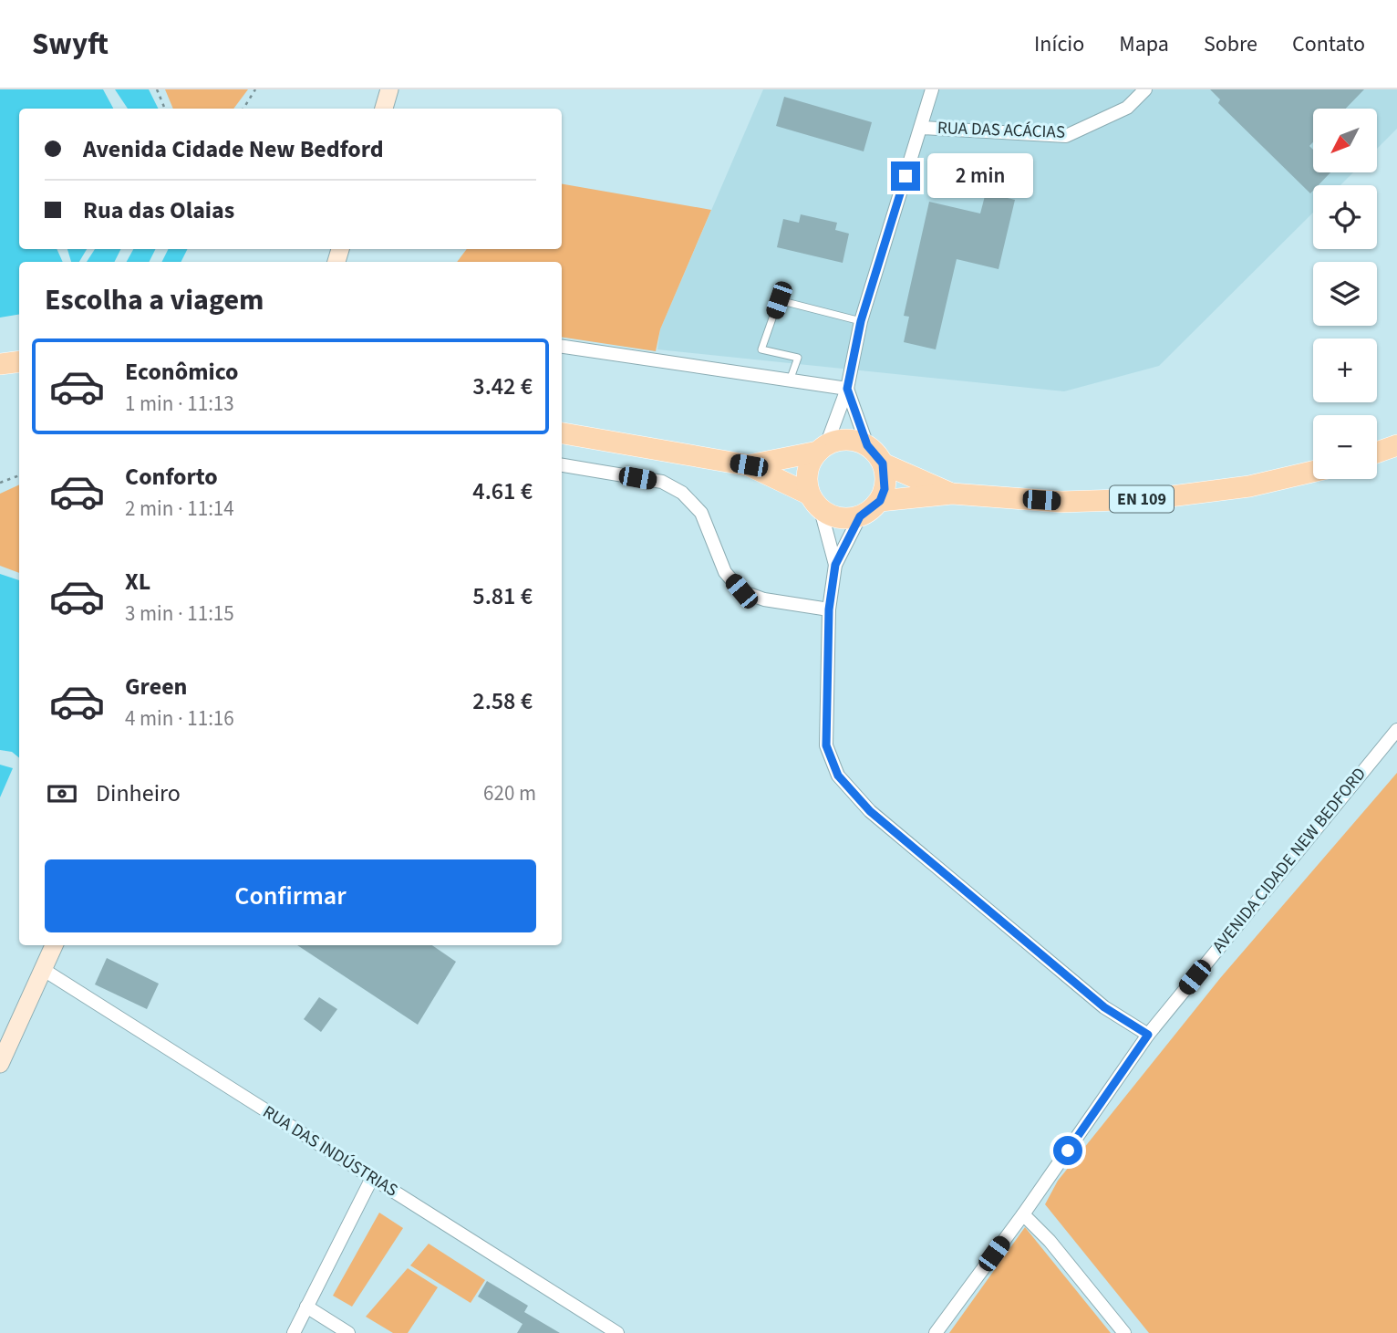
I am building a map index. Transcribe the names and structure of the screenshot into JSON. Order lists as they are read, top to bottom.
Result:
{
  "streets": {
    "main road": ["EN 109"],
    "street": ["RUA DAS ACÁCIAS", "AVENIDA CIDADE NEW BEDFORD", "RUA DAS INDÚSTRIAS"]
  },
  "north": "bottom left",
  "page": {
    "header": "Swyft",
    "nav": [
      "Início",
      "Mapa",
      "Sobre",
      "Contato"
    ],
    "map_buttons": ["+", "−"],
    "banner": ["Avenida Cidade New Bedford", "Rua das Olaias"],
    "bubble": "2 min",
    "heading": "Escolha a viagem",
    "list": [
      {
        "name": "Econômico",
        "note": "1 min · 11:13",
        "value": "3.42 €"
      },
      {
        "name": "Conforto",
        "note": "2 min · 11:14",
        "value": "4.61 €"
      },
      {
        "name": "XL",
        "note": "3 min · 11:15",
        "value": "5.81 €"
      },
      {
        "name": "Green",
        "note": "4 min · 11:16",
        "value": "2.58 €"
      }
    ],
    "pay": ["Dinheiro", "620 m"],
    "buttons": "Confirmar"
  }
}
